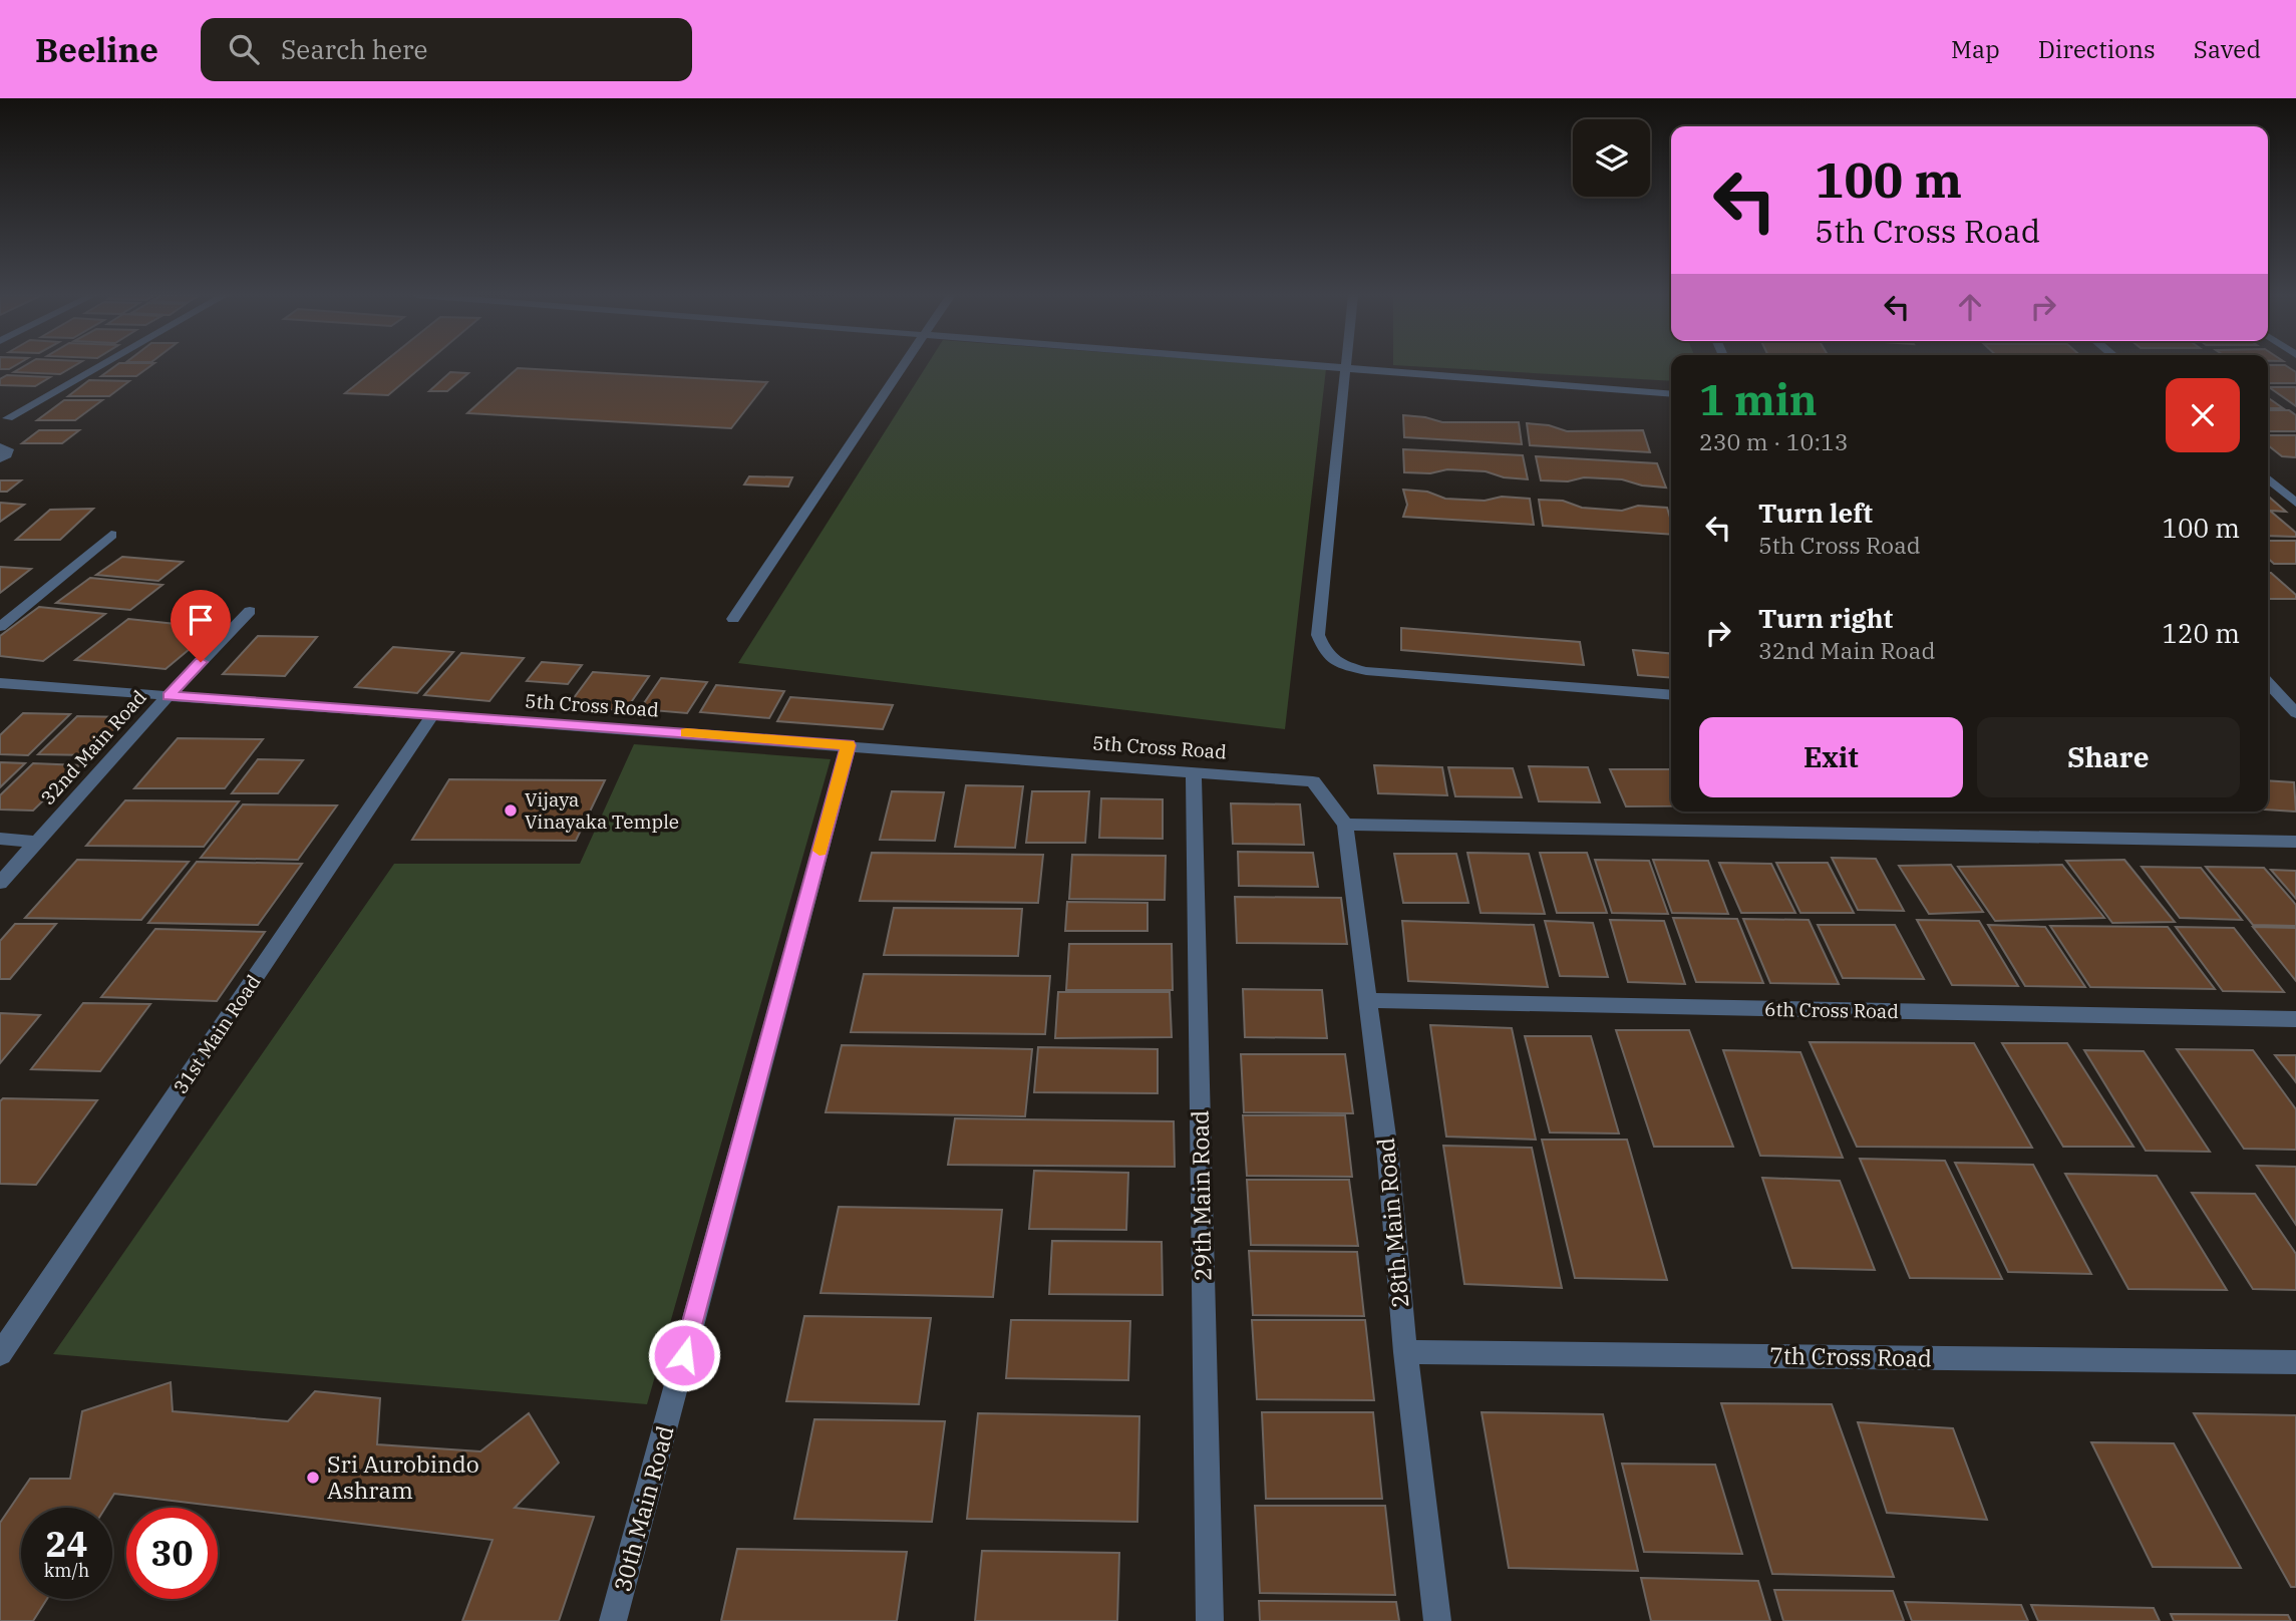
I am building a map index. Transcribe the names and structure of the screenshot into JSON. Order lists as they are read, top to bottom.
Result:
{
  "streets": {
    "street": [
      "5th Cross Road",
      "32nd Main Road",
      "6th Cross Road",
      "31st Main Road",
      "29th Main Road",
      "28th Main Road",
      "7th Cross Road",
      "30th Main Road"
    ]
  },
  "crossings": [
    ["5th Cross Road", "32nd Main Road"],
    ["5th Cross Road", "31st Main Road"],
    ["5th Cross Road", "29th Main Road"],
    ["5th Cross Road", "28th Main Road"],
    ["5th Cross Road", "30th Main Road"],
    ["6th Cross Road", "28th Main Road"],
    ["28th Main Road", "7th Cross Road"]
  ],
  "places": ["Vijaya Vinayaka Temple", "Sri Aurobindo Ashram"],
  "page": {
    "header": "Beeline",
    "search": "Search here",
    "nav": ["Map", "Directions", "Saved"],
    "turn": ["100 m", "5th Cross Road"],
    "heading": ["1 min", "230 m · 10:13"],
    "list": [
      {
        "name": "Turn left",
        "note": "5th Cross Road",
        "value": "100 m"
      },
      {
        "name": "Turn right",
        "note": "32nd Main Road",
        "value": "120 m"
      }
    ],
    "buttons": ["Exit", "Share"],
    "speed": "24 km/h",
    "limit": "30"
  }
}
